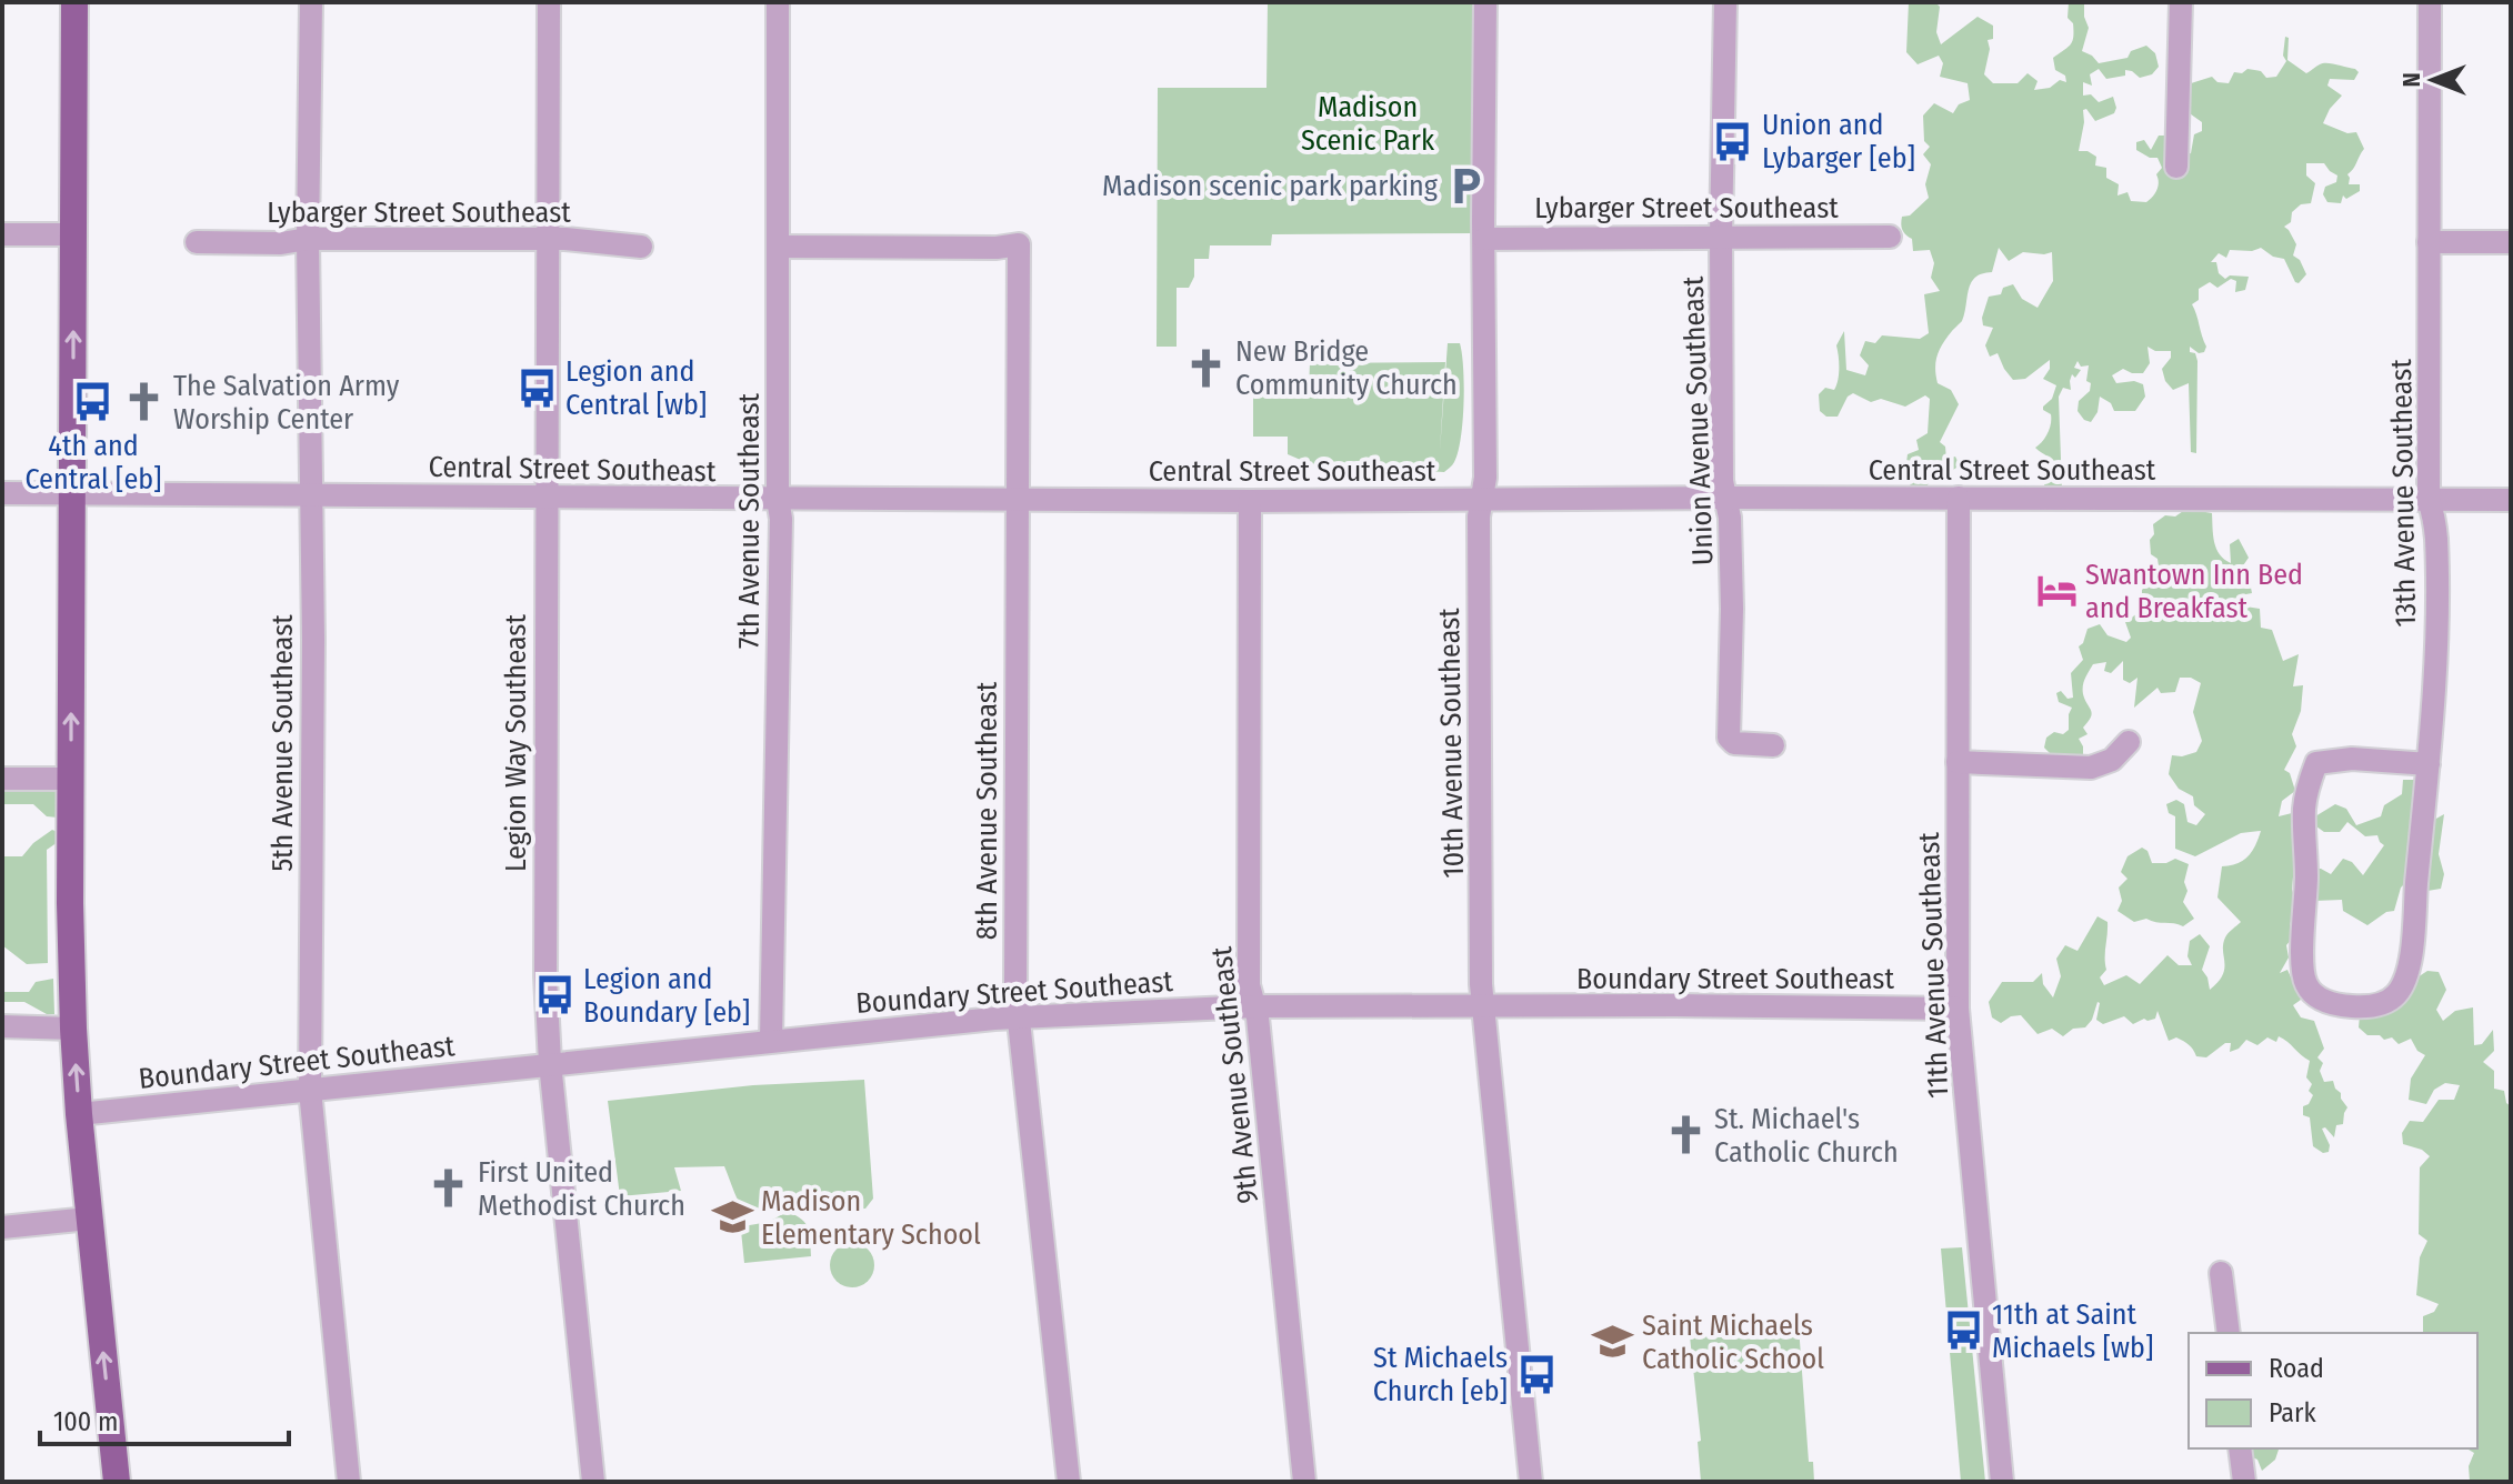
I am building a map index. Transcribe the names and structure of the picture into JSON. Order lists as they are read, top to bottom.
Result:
{
  "streets": {
    "street": [
      "Lybarger Street Southeast",
      "Union Avenue Southeast",
      "Central Street Southeast",
      "13th Avenue Southeast",
      "7th Avenue Southeast",
      "5th Avenue Southeast",
      "Legion Way Southeast",
      "10th Avenue Southeast",
      "8th Avenue Southeast",
      "11th Avenue Southeast",
      "Boundary Street Southeast",
      "9th Avenue Southeast"
    ]
  },
  "crossings": [
    ["Lybarger Street Southeast", "Union Avenue Southeast"],
    ["Lybarger Street Southeast", "5th Avenue Southeast"],
    ["Lybarger Street Southeast", "Legion Way Southeast"],
    ["Lybarger Street Southeast", "10th Avenue Southeast"],
    ["Union Avenue Southeast", "Central Street Southeast"],
    ["Central Street Southeast", "13th Avenue Southeast"],
    ["Central Street Southeast", "7th Avenue Southeast"],
    ["Central Street Southeast", "5th Avenue Southeast"],
    ["Central Street Southeast", "Legion Way Southeast"],
    ["Central Street Southeast", "10th Avenue Southeast"],
    ["Central Street Southeast", "8th Avenue Southeast"],
    ["Central Street Southeast", "11th Avenue Southeast"],
    ["Central Street Southeast", "9th Avenue Southeast"],
    ["7th Avenue Southeast", "8th Avenue Southeast"],
    ["7th Avenue Southeast", "Boundary Street Southeast"],
    ["5th Avenue Southeast", "Boundary Street Southeast"],
    ["Legion Way Southeast", "Boundary Street Southeast"],
    ["10th Avenue Southeast", "Boundary Street Southeast"],
    ["8th Avenue Southeast", "Boundary Street Southeast"],
    ["11th Avenue Southeast", "Boundary Street Southeast"],
    ["Boundary Street Southeast", "9th Avenue Southeast"]
  ],
  "parks": ["Madison Scenic Park"],
  "places": {
    "bus stop": [
      "Union and Lybarger [eb]",
      "Legion and Central [wb]",
      "4th and Central [eb]",
      "Legion and Boundary [eb]",
      "11th at Saint Michaels [wb]",
      "St Michaels Church [eb]"
    ],
    "parking": ["Madison scenic park parking"],
    "church": [
      "New Bridge Community Church",
      "The Salvation Army Worship Center",
      "St. Michael's Catholic Church",
      "First United Methodist Church"
    ],
    "hotel": ["Swantown Inn Bed and Breakfast"],
    "school or university": ["Madison Elementary School", "Saint Michaels Catholic School"]
  },
  "legend": ["Road", "Park"],
  "scale_bar": "100 m",
  "north": "left"
}
